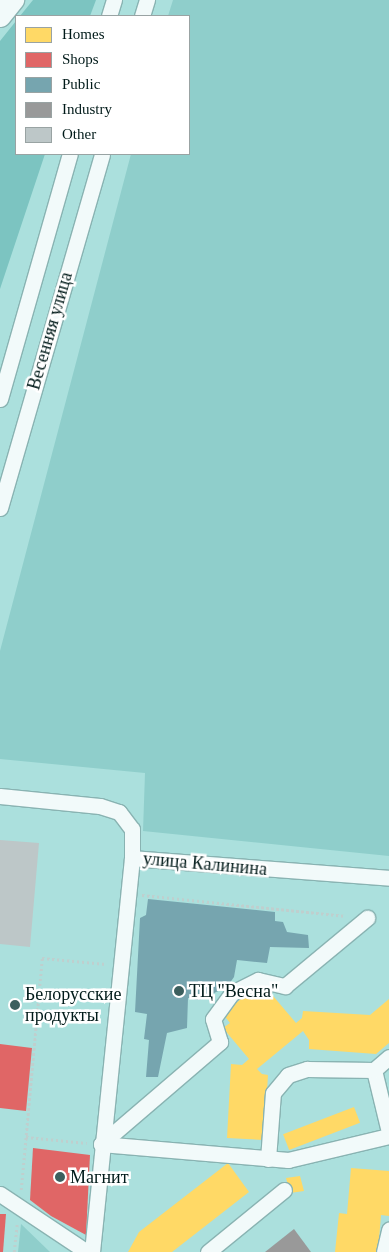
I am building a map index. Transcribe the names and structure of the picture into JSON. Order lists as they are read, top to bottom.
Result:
{
  "streets": {
    "street": ["Весенняя улица", "улица Калинина"]
  },
  "places": ["ТЦ \"Весна\"", "Белорусские продукты", "Магнит"],
  "legend": [
    "Homes",
    "Shops",
    "Public",
    "Industry",
    "Other"
  ]
}
